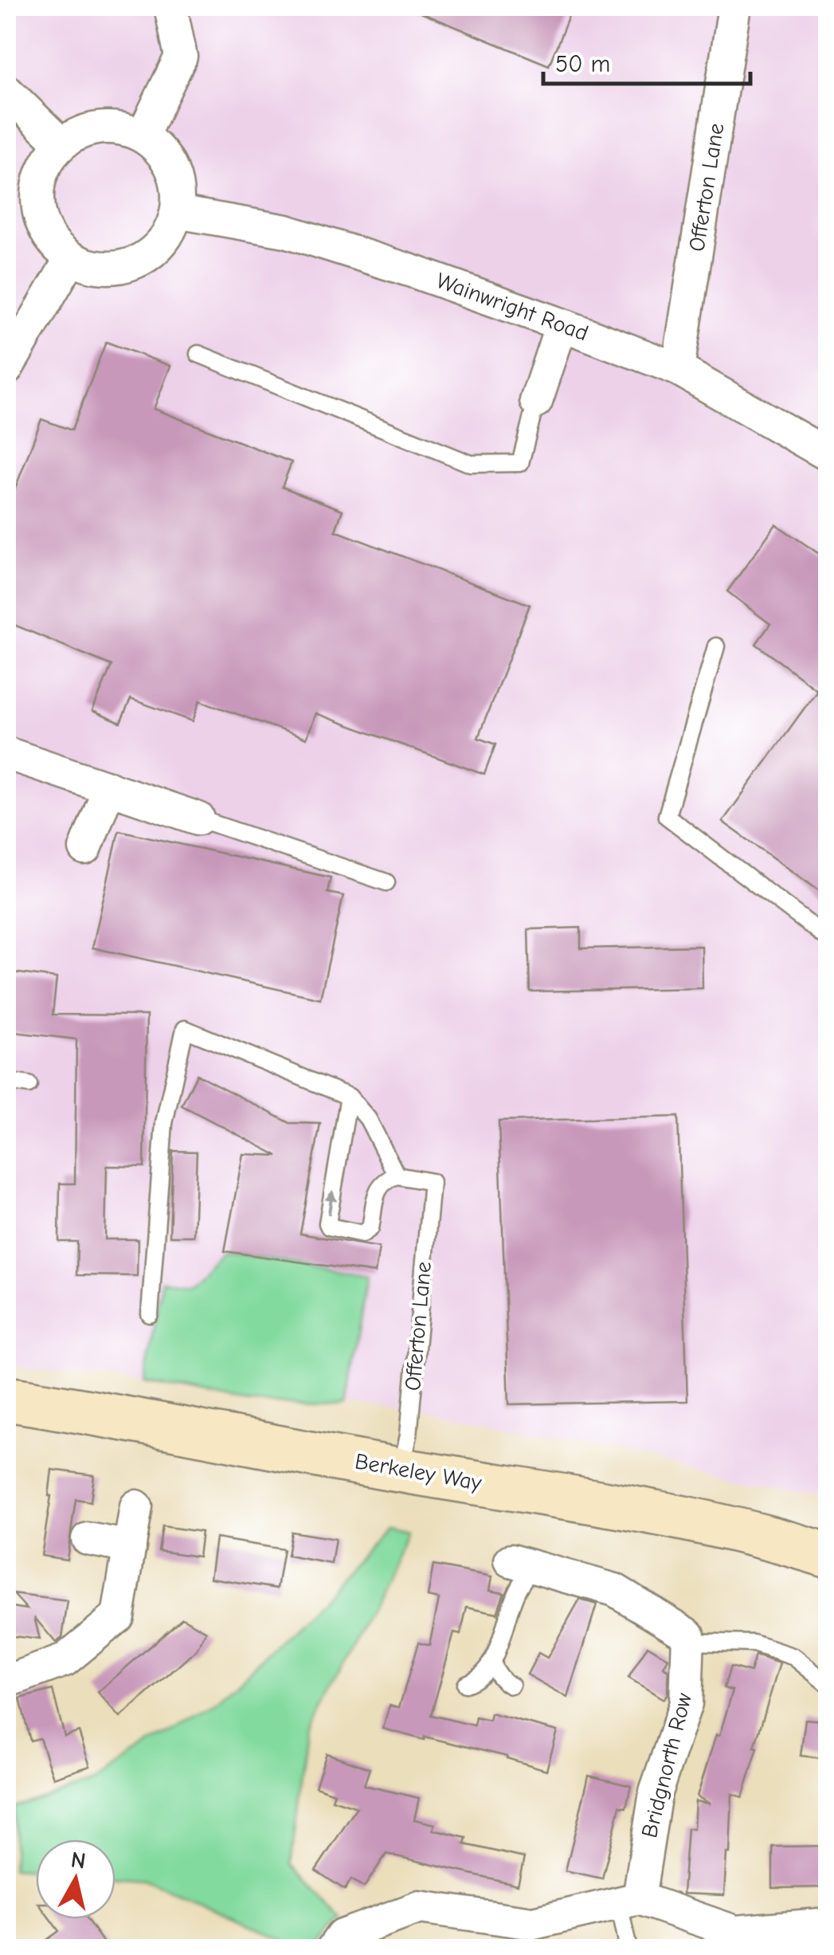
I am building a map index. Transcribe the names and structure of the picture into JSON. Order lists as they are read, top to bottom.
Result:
{
  "streets": {
    "main road": ["Berkeley Way"],
    "street": ["Offerton Lane", "Wainwright Road", "Bridgnorth Row"]
  },
  "crossings": [
    ["Offerton Lane", "Wainwright Road"],
    ["Offerton Lane", "Berkeley Way"]
  ],
  "scale_bar": "50 m",
  "north": "top"
}
